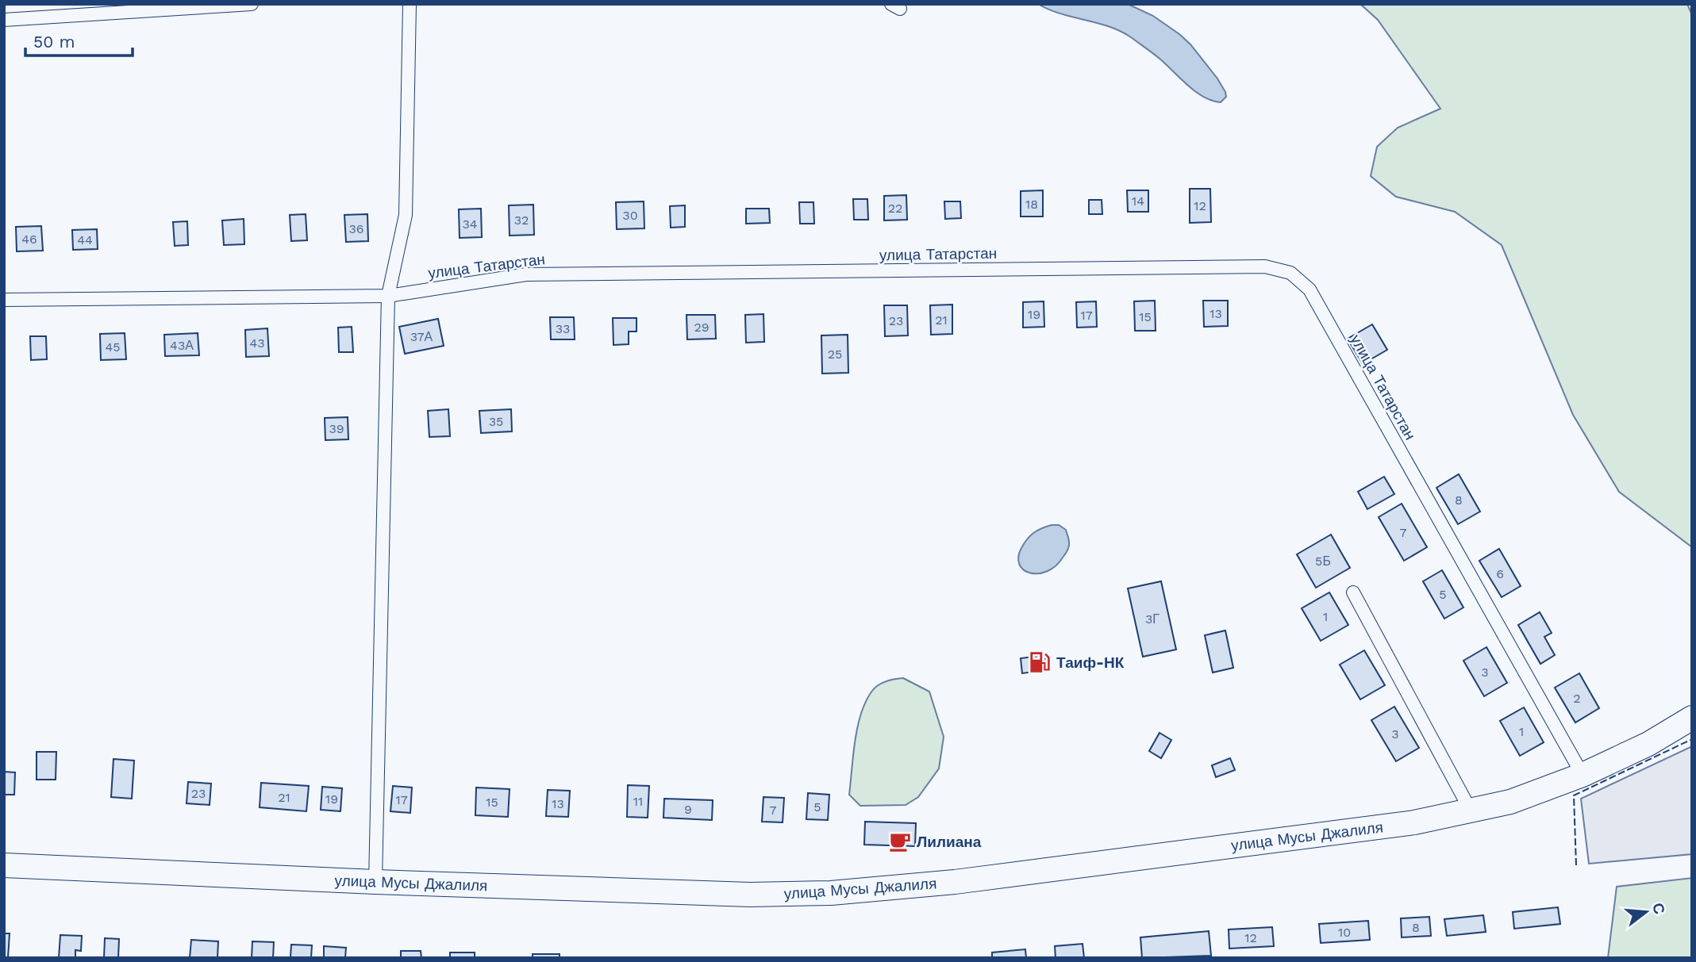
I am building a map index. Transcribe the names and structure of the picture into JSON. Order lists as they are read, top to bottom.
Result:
{
  "streets": {
    "highway": ["улица Мусы Джалиля"],
    "street": ["улица Татарстан"]
  },
  "crossings": [
    ["улица Татарстан", "улица Мусы Джалиля"]
  ],
  "places": {
    "fuel station": ["Таиф-НК"],
    "cafe": ["Лилиана"]
  },
  "house_numbers": [
    "14",
    "18",
    "12",
    "22",
    "30",
    "32",
    "34",
    "36",
    "46",
    "44",
    "13",
    "19",
    "17",
    "15",
    "21",
    "23",
    "29",
    "33",
    "37А",
    "43",
    "43А",
    "45",
    "25",
    "35",
    "39",
    "8",
    "7",
    "5Б",
    "6",
    "5",
    "1",
    "3Г",
    "3",
    "2",
    "1",
    "3",
    "23",
    "21",
    "19",
    "17",
    "11",
    "15",
    "13",
    "5",
    "9",
    "7",
    "8",
    "10",
    "12"
  ],
  "scale_bar": "50 m",
  "north": "right"
}
